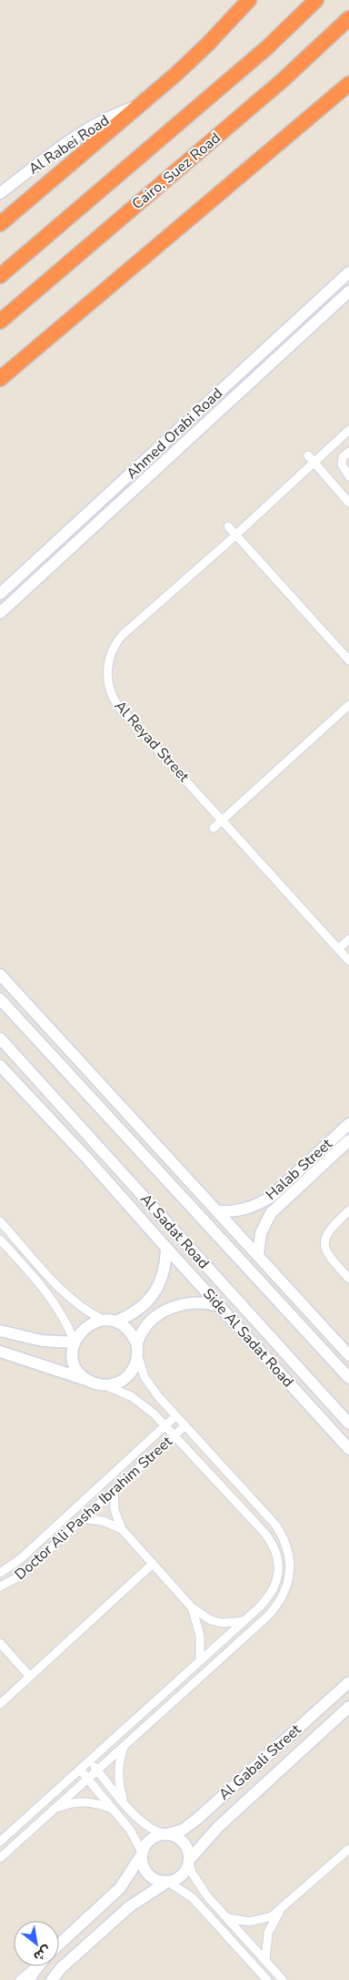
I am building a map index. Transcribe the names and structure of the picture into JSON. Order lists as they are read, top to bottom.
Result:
{
  "streets": {
    "highway": ["Cairo, Suez Road"],
    "street": [
      "Al Rabei Road",
      "Ahmed Orabi Road",
      "Al Reyad Street",
      "Halab Street",
      "Al Sadat Road",
      "Side Al Sadat Road",
      "Doctor Ali Pasha Ibrahim Street",
      "Al Gabali Street"
    ]
  },
  "north": "bottom right"
}
